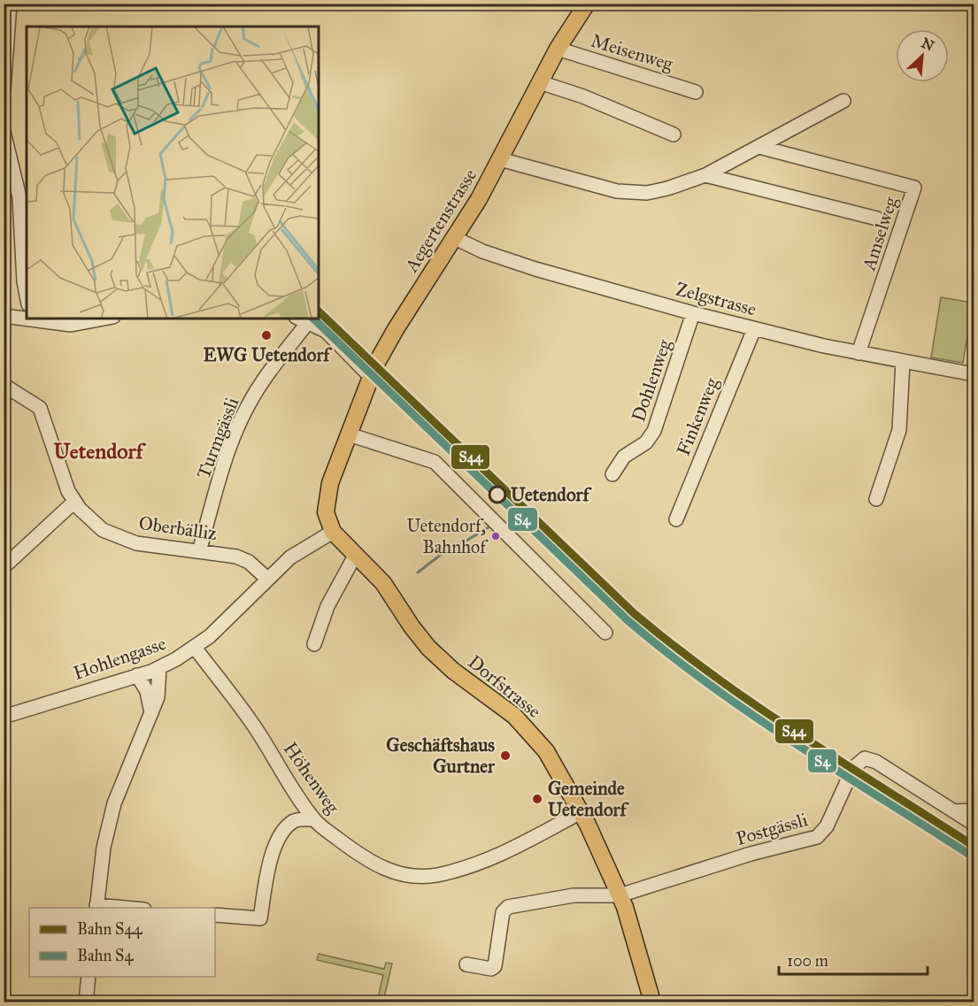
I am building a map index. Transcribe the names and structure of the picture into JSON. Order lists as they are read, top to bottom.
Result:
{
  "streets": {
    "main road": ["Aegertenstrasse", "Dorfstrasse"],
    "street": [
      "Meisenweg",
      "Amselweg",
      "Zelgstrasse",
      "Dohlenweg",
      "Finkenweg",
      "Turmgässli",
      "Oberbälliz",
      "Hohlengasse",
      "Höhenweg",
      "Postgässli"
    ]
  },
  "crossings": [
    ["Meisenweg", "Aegertenstrasse"],
    ["Aegertenstrasse", "Zelgstrasse"],
    ["Amselweg", "Zelgstrasse"],
    ["Zelgstrasse", "Dohlenweg"],
    ["Zelgstrasse", "Finkenweg"],
    ["Turmgässli", "Oberbälliz"],
    ["Oberbälliz", "Hohlengasse"],
    ["Hohlengasse", "Dorfstrasse"],
    ["Hohlengasse", "Höhenweg"],
    ["Dorfstrasse", "Höhenweg"],
    ["Dorfstrasse", "Postgässli"]
  ],
  "districts": ["Uetendorf"],
  "places": [
    "EWG Uetendorf",
    "Uetendorf",
    "Uetendorf, Bahnhof",
    "Geschäftshaus Gurtner",
    "Gemeinde Uetendorf"
  ],
  "lines": ["rail line S44", "rail line S4"],
  "legend": ["Bahn S44", "Bahn S4"],
  "scale_bar": "100 m",
  "north": "top right"
}
